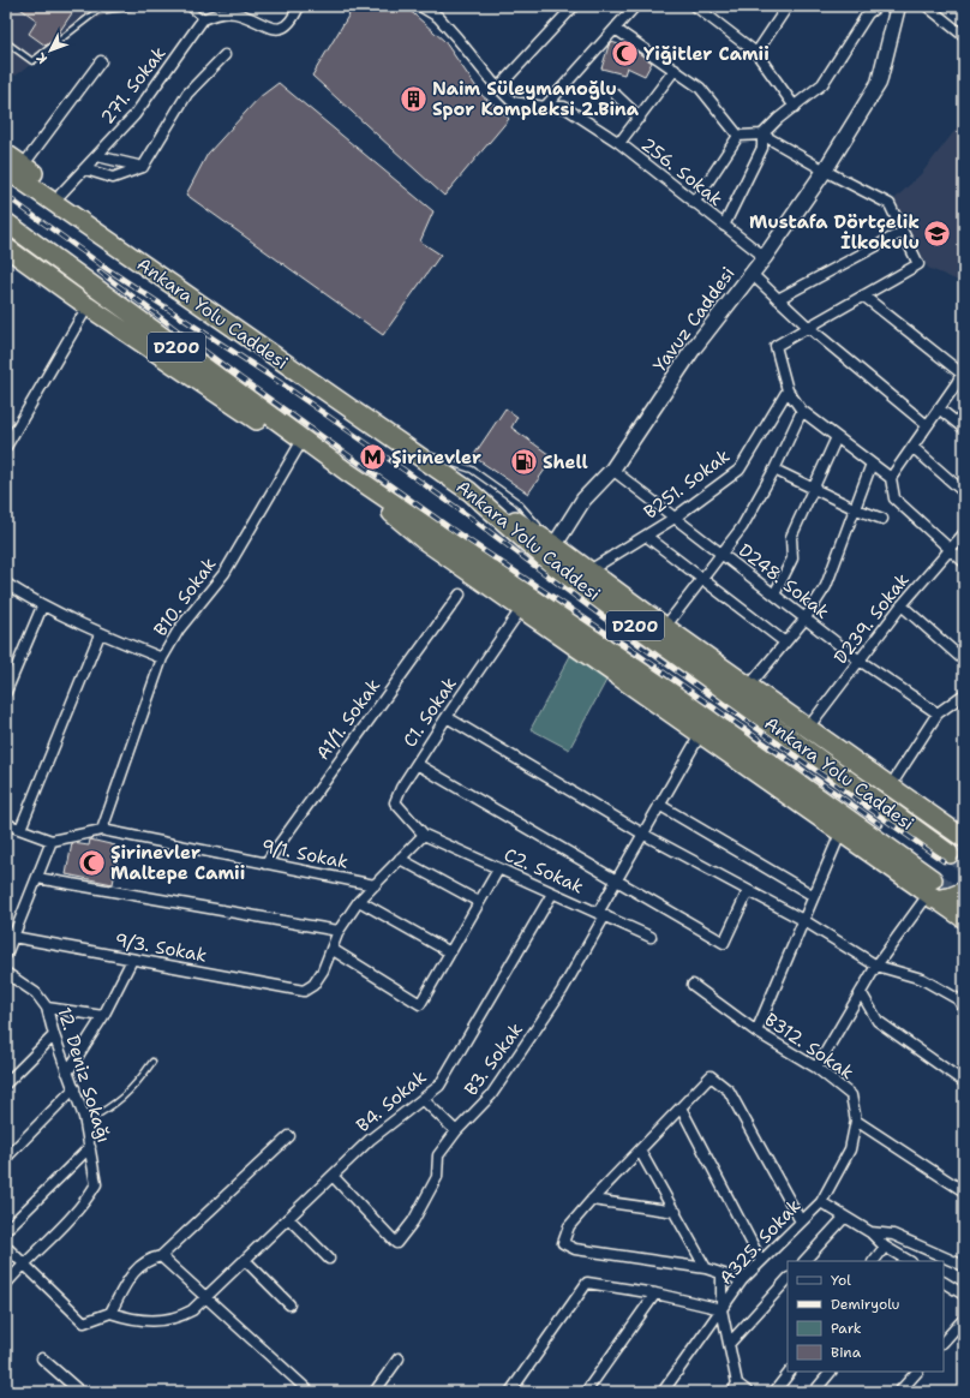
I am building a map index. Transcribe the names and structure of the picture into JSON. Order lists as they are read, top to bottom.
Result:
{
  "streets": {
    "highway": ["Ankara Yolu Caddesi", "D200"],
    "main road": ["Yavuz Caddesi"],
    "street": [
      "271. Sokak",
      "256. Sokak",
      "B251. Sokak",
      "D248. Sokak",
      "B10. Sokak",
      "D239. Sokak",
      "C1. Sokak",
      "A1/1. Sokak",
      "9/1. Sokak",
      "C2. Sokak",
      "9/3. Sokak",
      "B312. Sokak",
      "B3. Sokak",
      "12. Deniz Sokağı",
      "B4. Sokak",
      "A325. Sokak"
    ]
  },
  "crossings": [
    ["256. Sokak", "Yavuz Caddesi"],
    ["Yavuz Caddesi", "D248. Sokak"],
    ["B251. Sokak", "D248. Sokak"],
    ["D248. Sokak", "D239. Sokak"],
    ["B10. Sokak", "9/1. Sokak"],
    ["C1. Sokak", "C2. Sokak"],
    ["A1/1. Sokak", "9/1. Sokak"],
    ["C2. Sokak", "B3. Sokak"],
    ["C2. Sokak", "B4. Sokak"],
    ["B312. Sokak", "A325. Sokak"],
    ["B3. Sokak", "B4. Sokak"]
  ],
  "places": {
    "mosque": ["Yiğitler Camii", "Şirinevler Maltepe Camii"],
    "building": ["Naim Süleymanoğlu Spor Kompleksi 2.Bina"],
    "school or university": ["Mustafa Dörtçelik İlkokulu"],
    "metro station": ["Şirinevler"],
    "fuel station": ["Shell"]
  },
  "legend": [
    "Yol",
    "Demiryolu",
    "Park",
    "Bina"
  ],
  "north": "bottom left"
}
